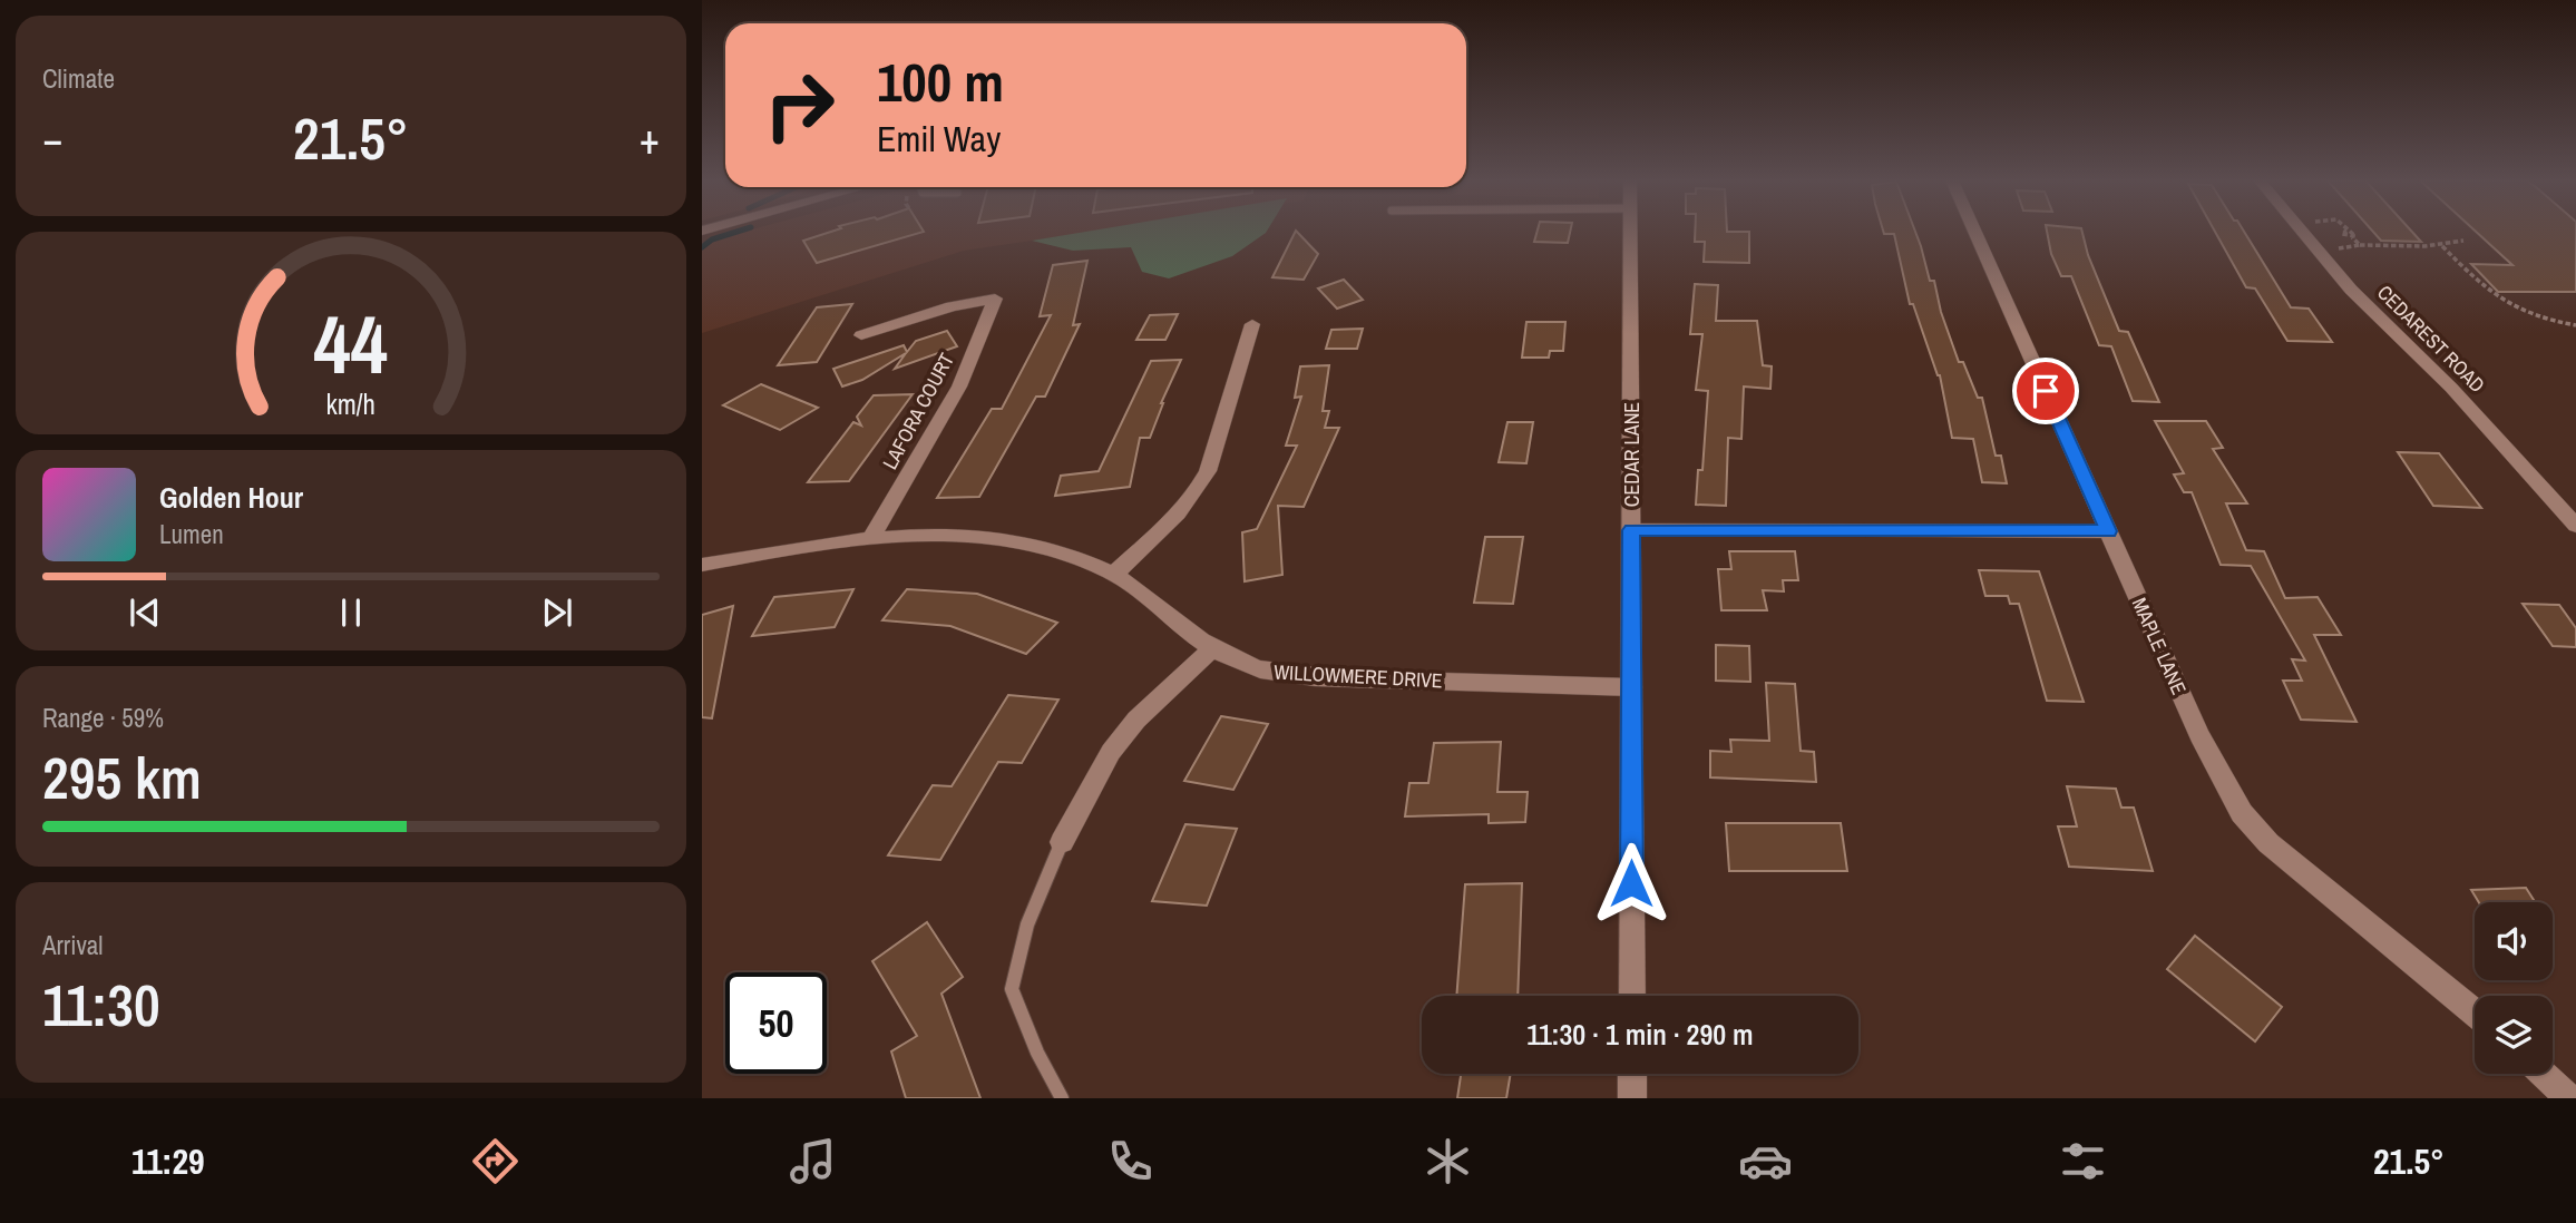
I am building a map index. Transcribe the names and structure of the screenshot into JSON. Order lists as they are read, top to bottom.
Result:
{
  "streets": {
    "street": [
      "CEDAREST ROAD",
      "LAFORA COURT",
      "CEDAR LANE",
      "MAPLE LANE",
      "WILLOWMERE DRIVE"
    ]
  },
  "crossings": [
    ["LAFORA COURT", "WILLOWMERE DRIVE"],
    ["CEDAR LANE", "WILLOWMERE DRIVE"]
  ],
  "page": {
    "tile": [
      "Climate",
      ["Range · 59%", "295 km"],
      ["Arrival", "11:30"]
    ],
    "turn": ["100 m", "Emil Way"],
    "heat": ["−", "21.5°", "+"],
    "song": ["Golden Hour", "Lumen"],
    "limit": "50",
    "trip": "11:30 · 1 min · 290 m",
    "tabs": ["11:29", "21.5°"],
    "gauge": ["44", "km/h"]
  }
}
